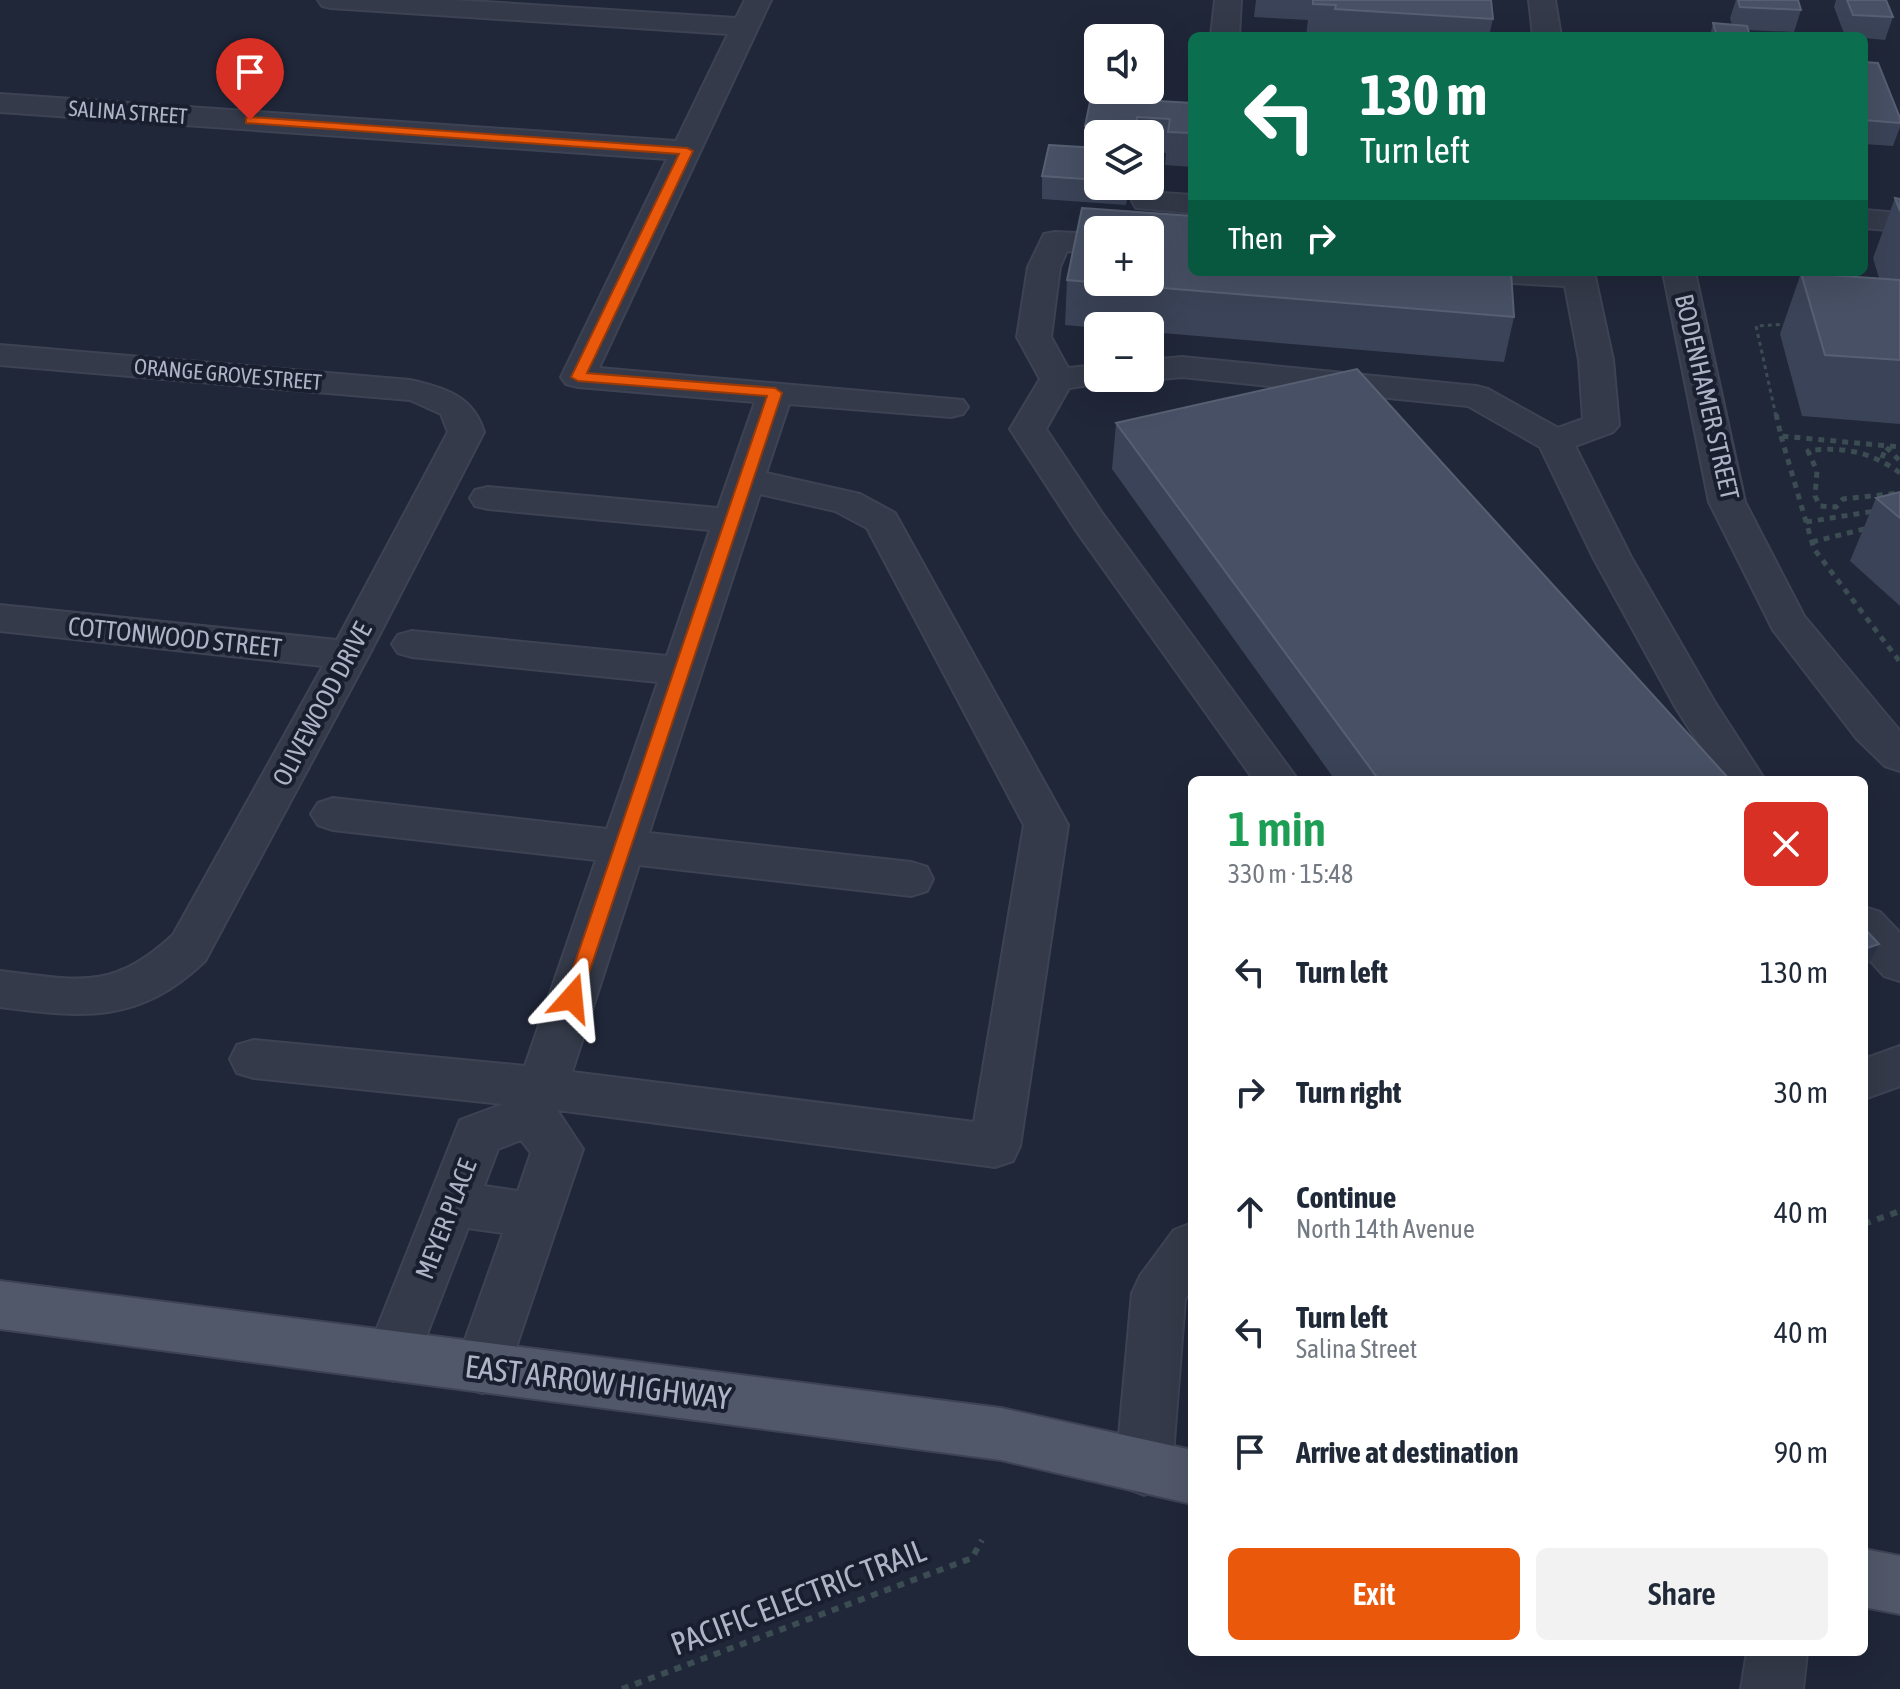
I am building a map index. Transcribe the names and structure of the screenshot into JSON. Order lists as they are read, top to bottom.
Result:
{
  "streets": {
    "main road": ["EAST ARROW HIGHWAY"],
    "street": [
      "SALINA STREET",
      "ORANGE GROVE STREET",
      "BODENHAMER STREET",
      "COTTONWOOD STREET",
      "OLIVEWOOD DRIVE",
      "MEYER PLACE"
    ],
    "path": ["PACIFIC ELECTRIC TRAIL"]
  },
  "crossings": [
    ["ORANGE GROVE STREET", "OLIVEWOOD DRIVE"],
    ["COTTONWOOD STREET", "OLIVEWOOD DRIVE"],
    ["MEYER PLACE", "EAST ARROW HIGHWAY"]
  ],
  "page": {
    "map_buttons": ["+", "−"],
    "turn": ["130 m", "Turn left"],
    "then": "Then",
    "heading": ["1 min", "330 m · 15:48"],
    "list": [
      {
        "name": "Turn left",
        "value": "130 m"
      },
      {
        "name": "Turn right",
        "value": "30 m"
      },
      {
        "name": "Continue",
        "note": "North 14th Avenue",
        "value": "40 m"
      },
      {
        "name": "Turn left",
        "note": "Salina Street",
        "value": "40 m"
      },
      {
        "name": "Arrive at destination",
        "value": "90 m"
      }
    ],
    "buttons": ["Exit", "Share"]
  }
}
